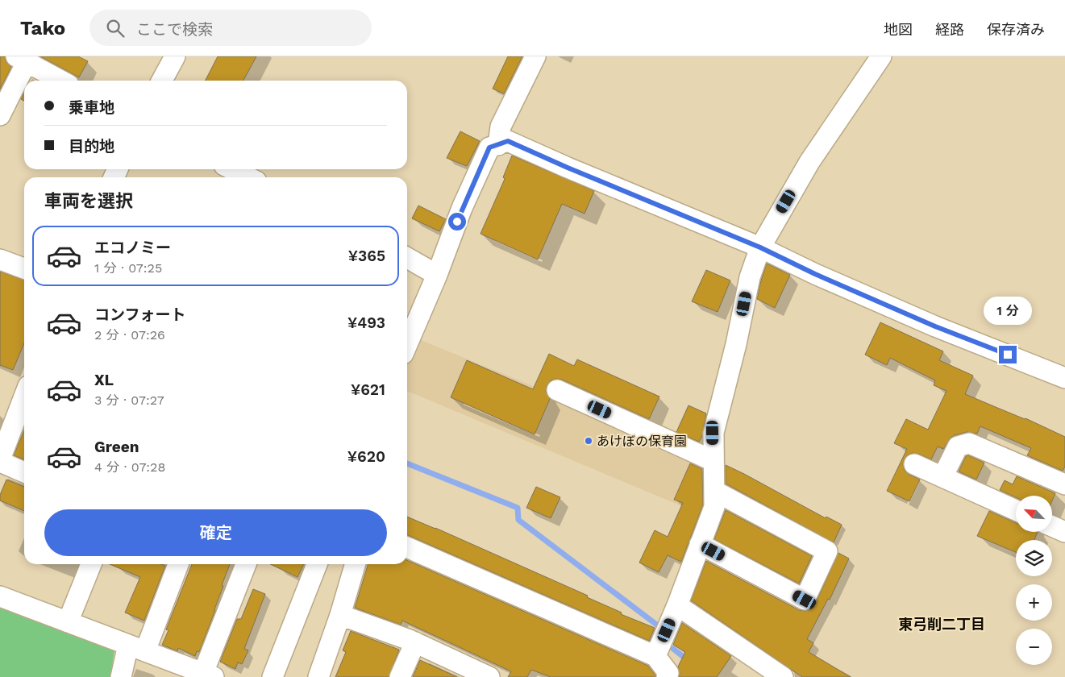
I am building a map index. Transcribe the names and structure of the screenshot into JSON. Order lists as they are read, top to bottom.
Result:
{
  "districts": ["東弓削二丁目"],
  "places": ["あけぼの保育園"],
  "north": "top left",
  "page": {
    "header": "Tako",
    "search": "ここで検索",
    "nav": ["地図", "経路", "保存済み"],
    "banner": ["乗車地", "目的地"],
    "heading": "車両を選択",
    "list": [
      {
        "name": "エコノミー",
        "note": "1 分 · 07:25",
        "value": "¥365"
      },
      {
        "name": "コンフォート",
        "note": "2 分 · 07:26",
        "value": "¥493"
      },
      {
        "name": "XL",
        "note": "3 分 · 07:27",
        "value": "¥621"
      },
      {
        "name": "Green",
        "note": "4 分 · 07:28",
        "value": "¥620"
      }
    ],
    "bubble": "1 分",
    "map_buttons": ["+", "−"],
    "buttons": "確定"
  }
}
